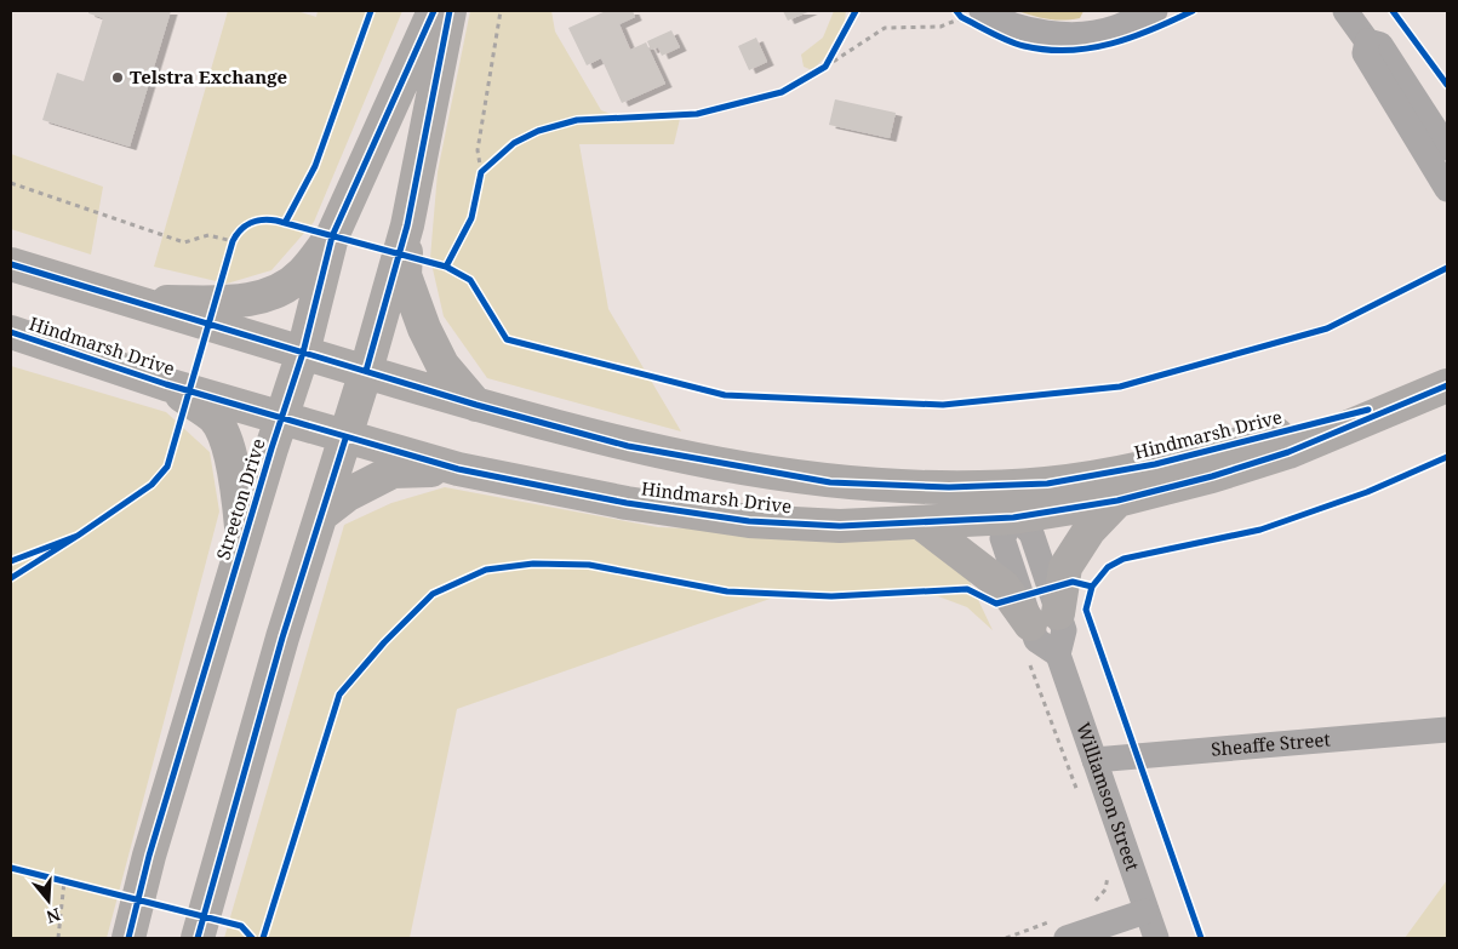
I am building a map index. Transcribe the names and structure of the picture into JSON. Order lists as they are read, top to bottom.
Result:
{
  "streets": {
    "main road": ["Hindmarsh Drive", "Streeton Drive"],
    "street": ["Sheaffe Street", "Williamson Street"]
  },
  "crossings": [
    ["Hindmarsh Drive", "Streeton Drive"],
    ["Hindmarsh Drive", "Williamson Street"],
    ["Sheaffe Street", "Williamson Street"]
  ],
  "places": ["Telstra Exchange"],
  "north": "bottom"
}
